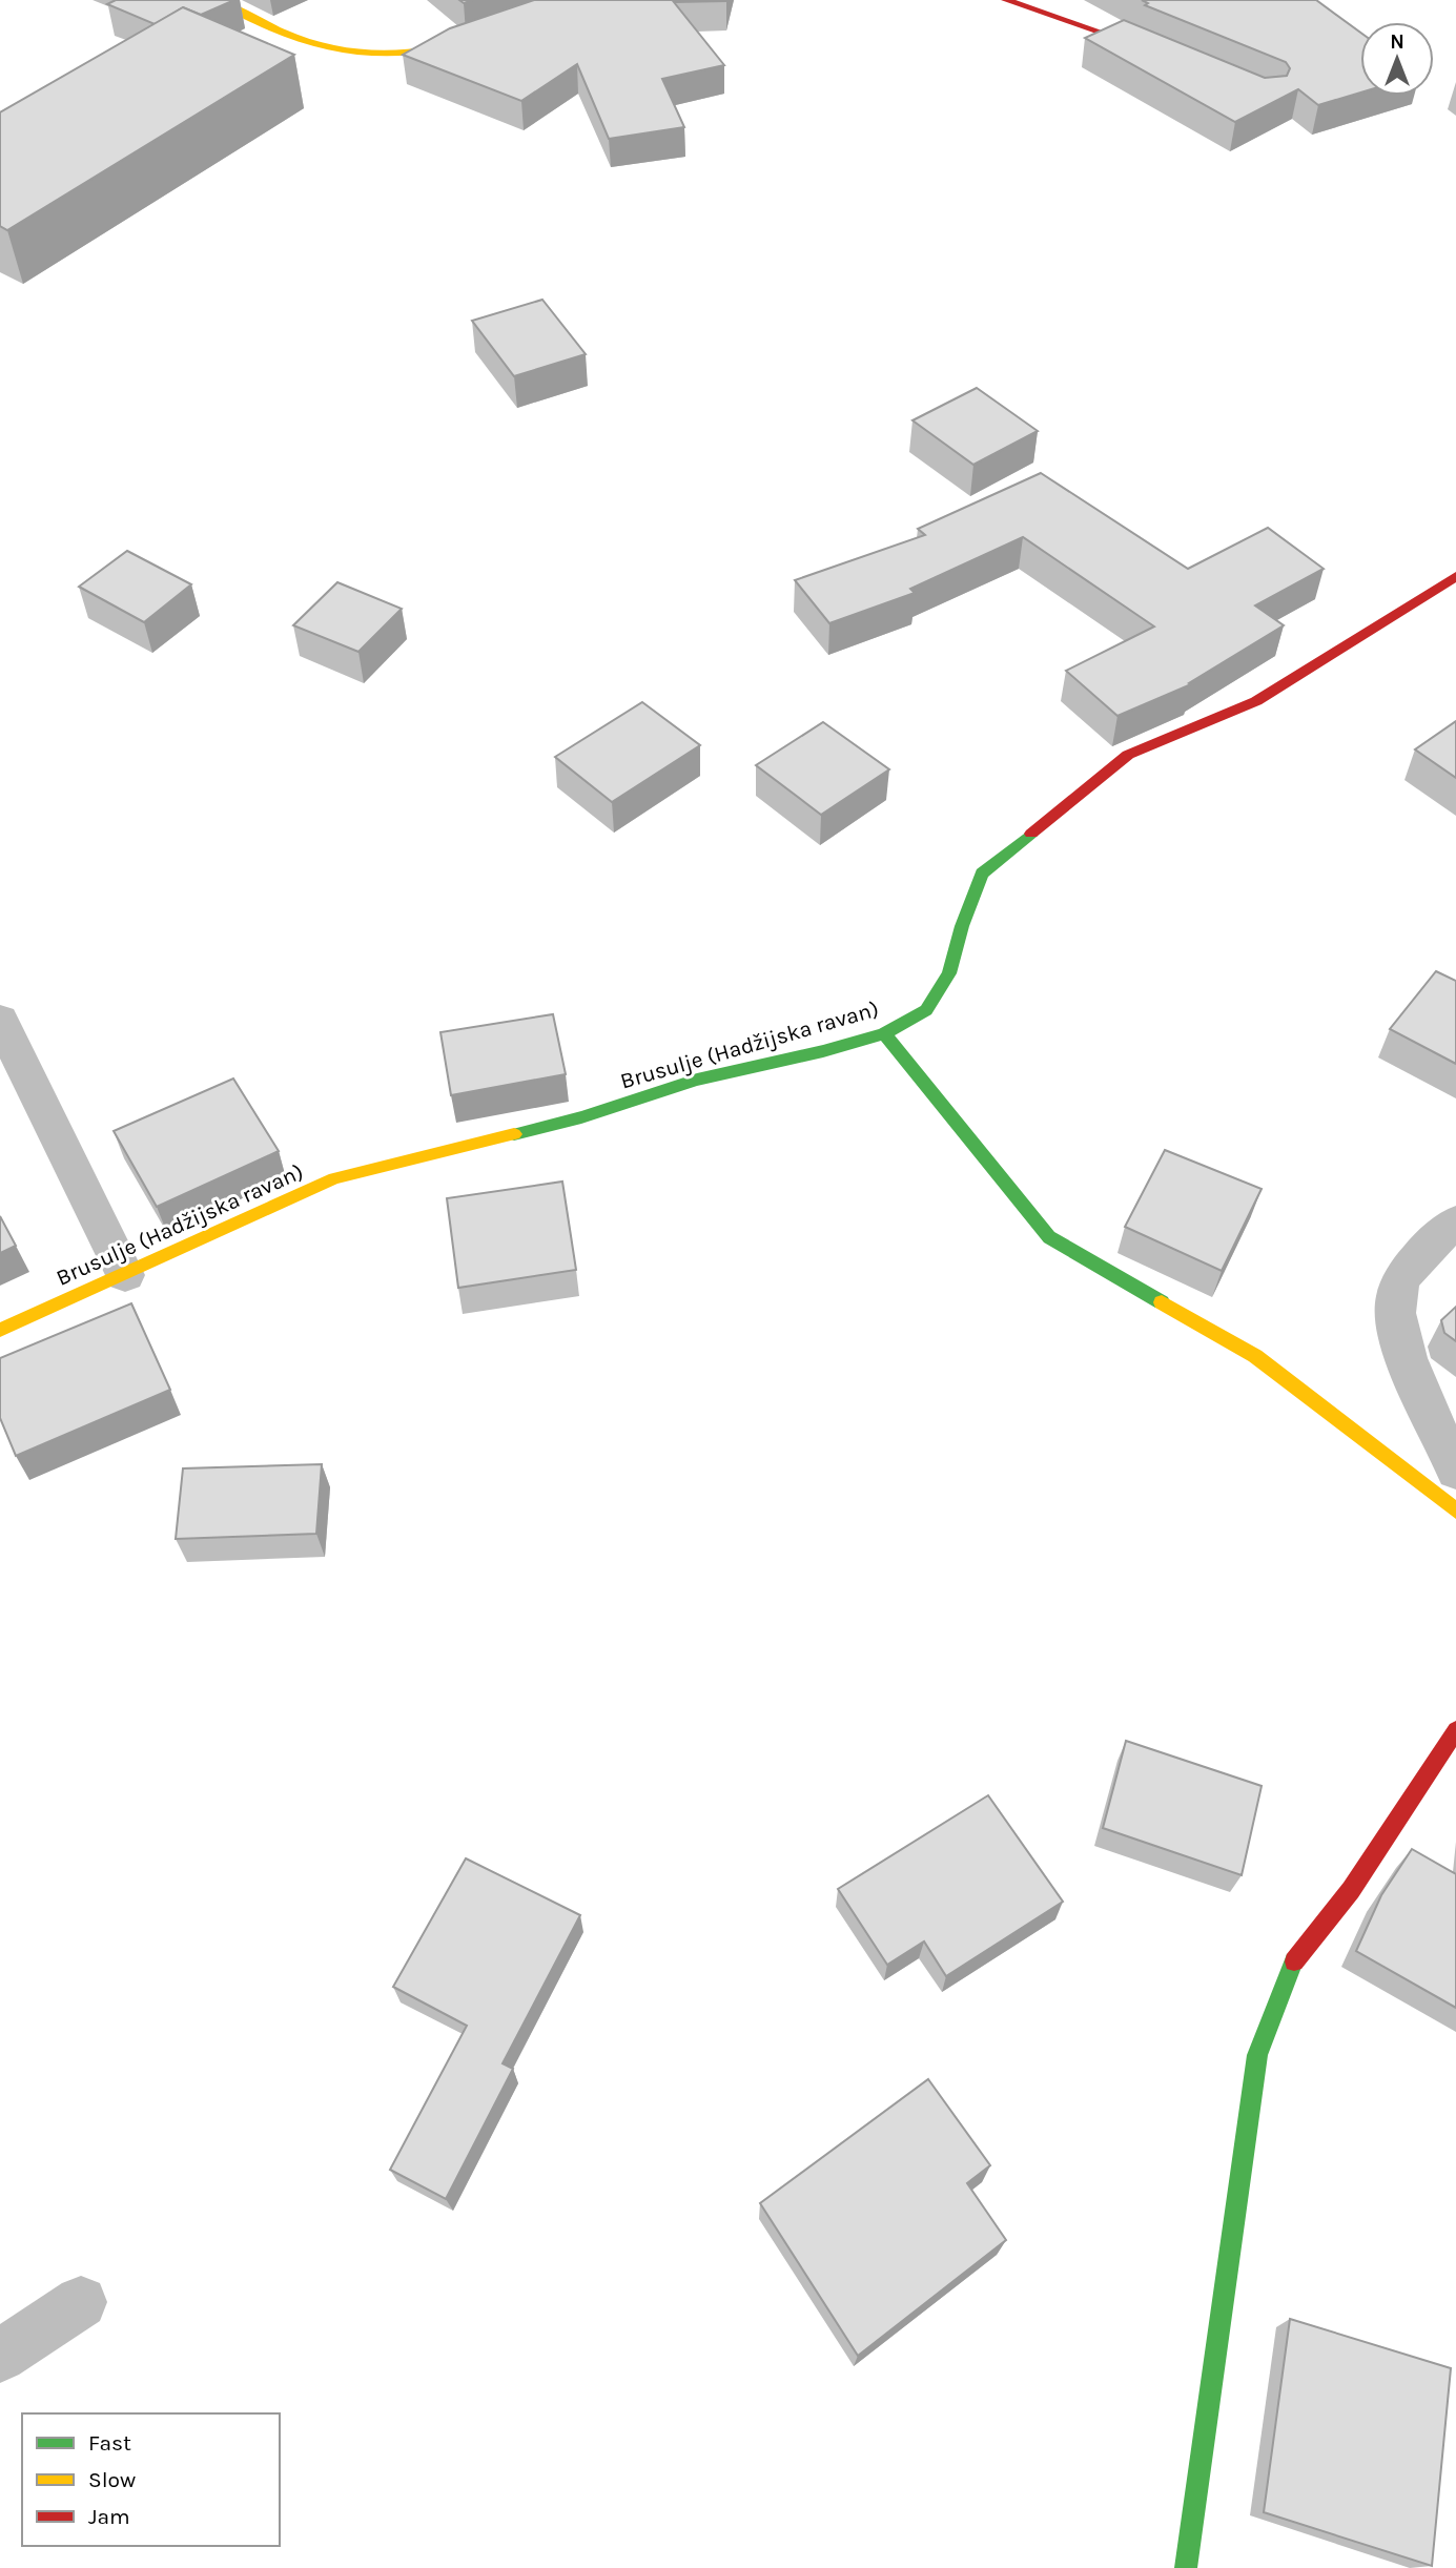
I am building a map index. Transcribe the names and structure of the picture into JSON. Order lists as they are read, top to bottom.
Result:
{
  "streets": {
    "street": ["Brusulje (Hadžijska ravan)"]
  },
  "legend": ["Fast", "Slow", "Jam"],
  "north": "top"
}
